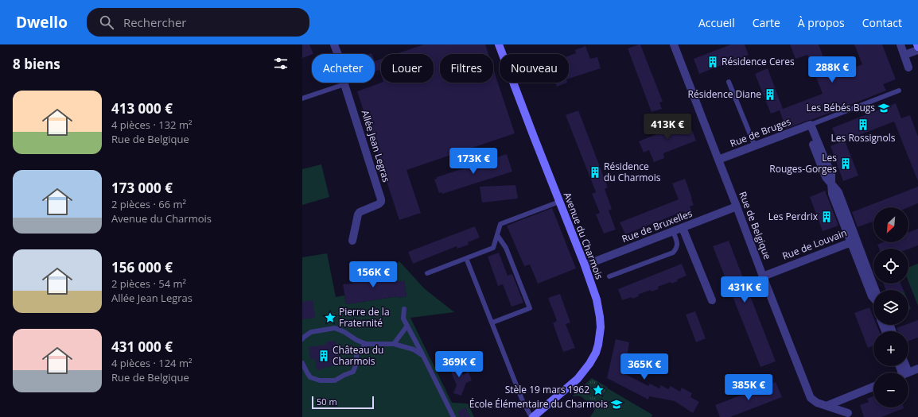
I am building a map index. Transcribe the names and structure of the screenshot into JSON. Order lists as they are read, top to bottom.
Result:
{
  "streets": {
    "street": [
      "Rue de Bruges",
      "Allée Jean Legras",
      "Rue de Belgique",
      "Rue de Bruxelles",
      "Avenue du Charmois",
      "Rue de Louvain"
    ]
  },
  "crossings": [
    ["Rue de Bruges", "Rue de Belgique"],
    ["Rue de Belgique", "Rue de Bruxelles"],
    ["Rue de Belgique", "Rue de Louvain"],
    ["Rue de Bruxelles", "Avenue du Charmois"]
  ],
  "places": {
    "building": [
      "Résidence Ceres",
      "Résidence Diane",
      "Les Rossignols",
      "Les Rouges-Gorges",
      "Résidence du Charmois",
      "Les Perdrix",
      "Château du Charmois"
    ],
    "school or university": ["Les Bébés Bugs", "École Élémentaire du Charmois"],
    "place": ["Pierre de la Fraternité", "Stèle 19 mars 1962"]
  },
  "scale_bar": "50 m",
  "north": "bottom left",
  "page": {
    "header": "Dwello",
    "search": "Rechercher",
    "nav": [
      "Accueil",
      "Carte",
      "À propos",
      "Contact"
    ],
    "heading": "8 biens",
    "chip": [
      "Acheter",
      "Louer",
      "Filtres",
      "Nouveau"
    ],
    "price": [
      "288K €",
      "413K €",
      "173K €",
      "156K €",
      "431K €",
      "369K €",
      "365K €",
      "385K €"
    ],
    "list": [
      {
        "name": "413 000 €",
        "note": "4 pièces · 132 m² · Rue de Belgique"
      },
      {
        "name": "173 000 €",
        "note": "2 pièces · 66 m² · Avenue du Charmois"
      },
      {
        "name": "156 000 €",
        "note": "2 pièces · 54 m² · Allée Jean Legras"
      },
      {
        "name": "431 000 €",
        "note": "4 pièces · 124 m² · Rue de Belgique"
      }
    ],
    "map_buttons": ["+", "−"],
    "scale": "50 m"
  }
}
